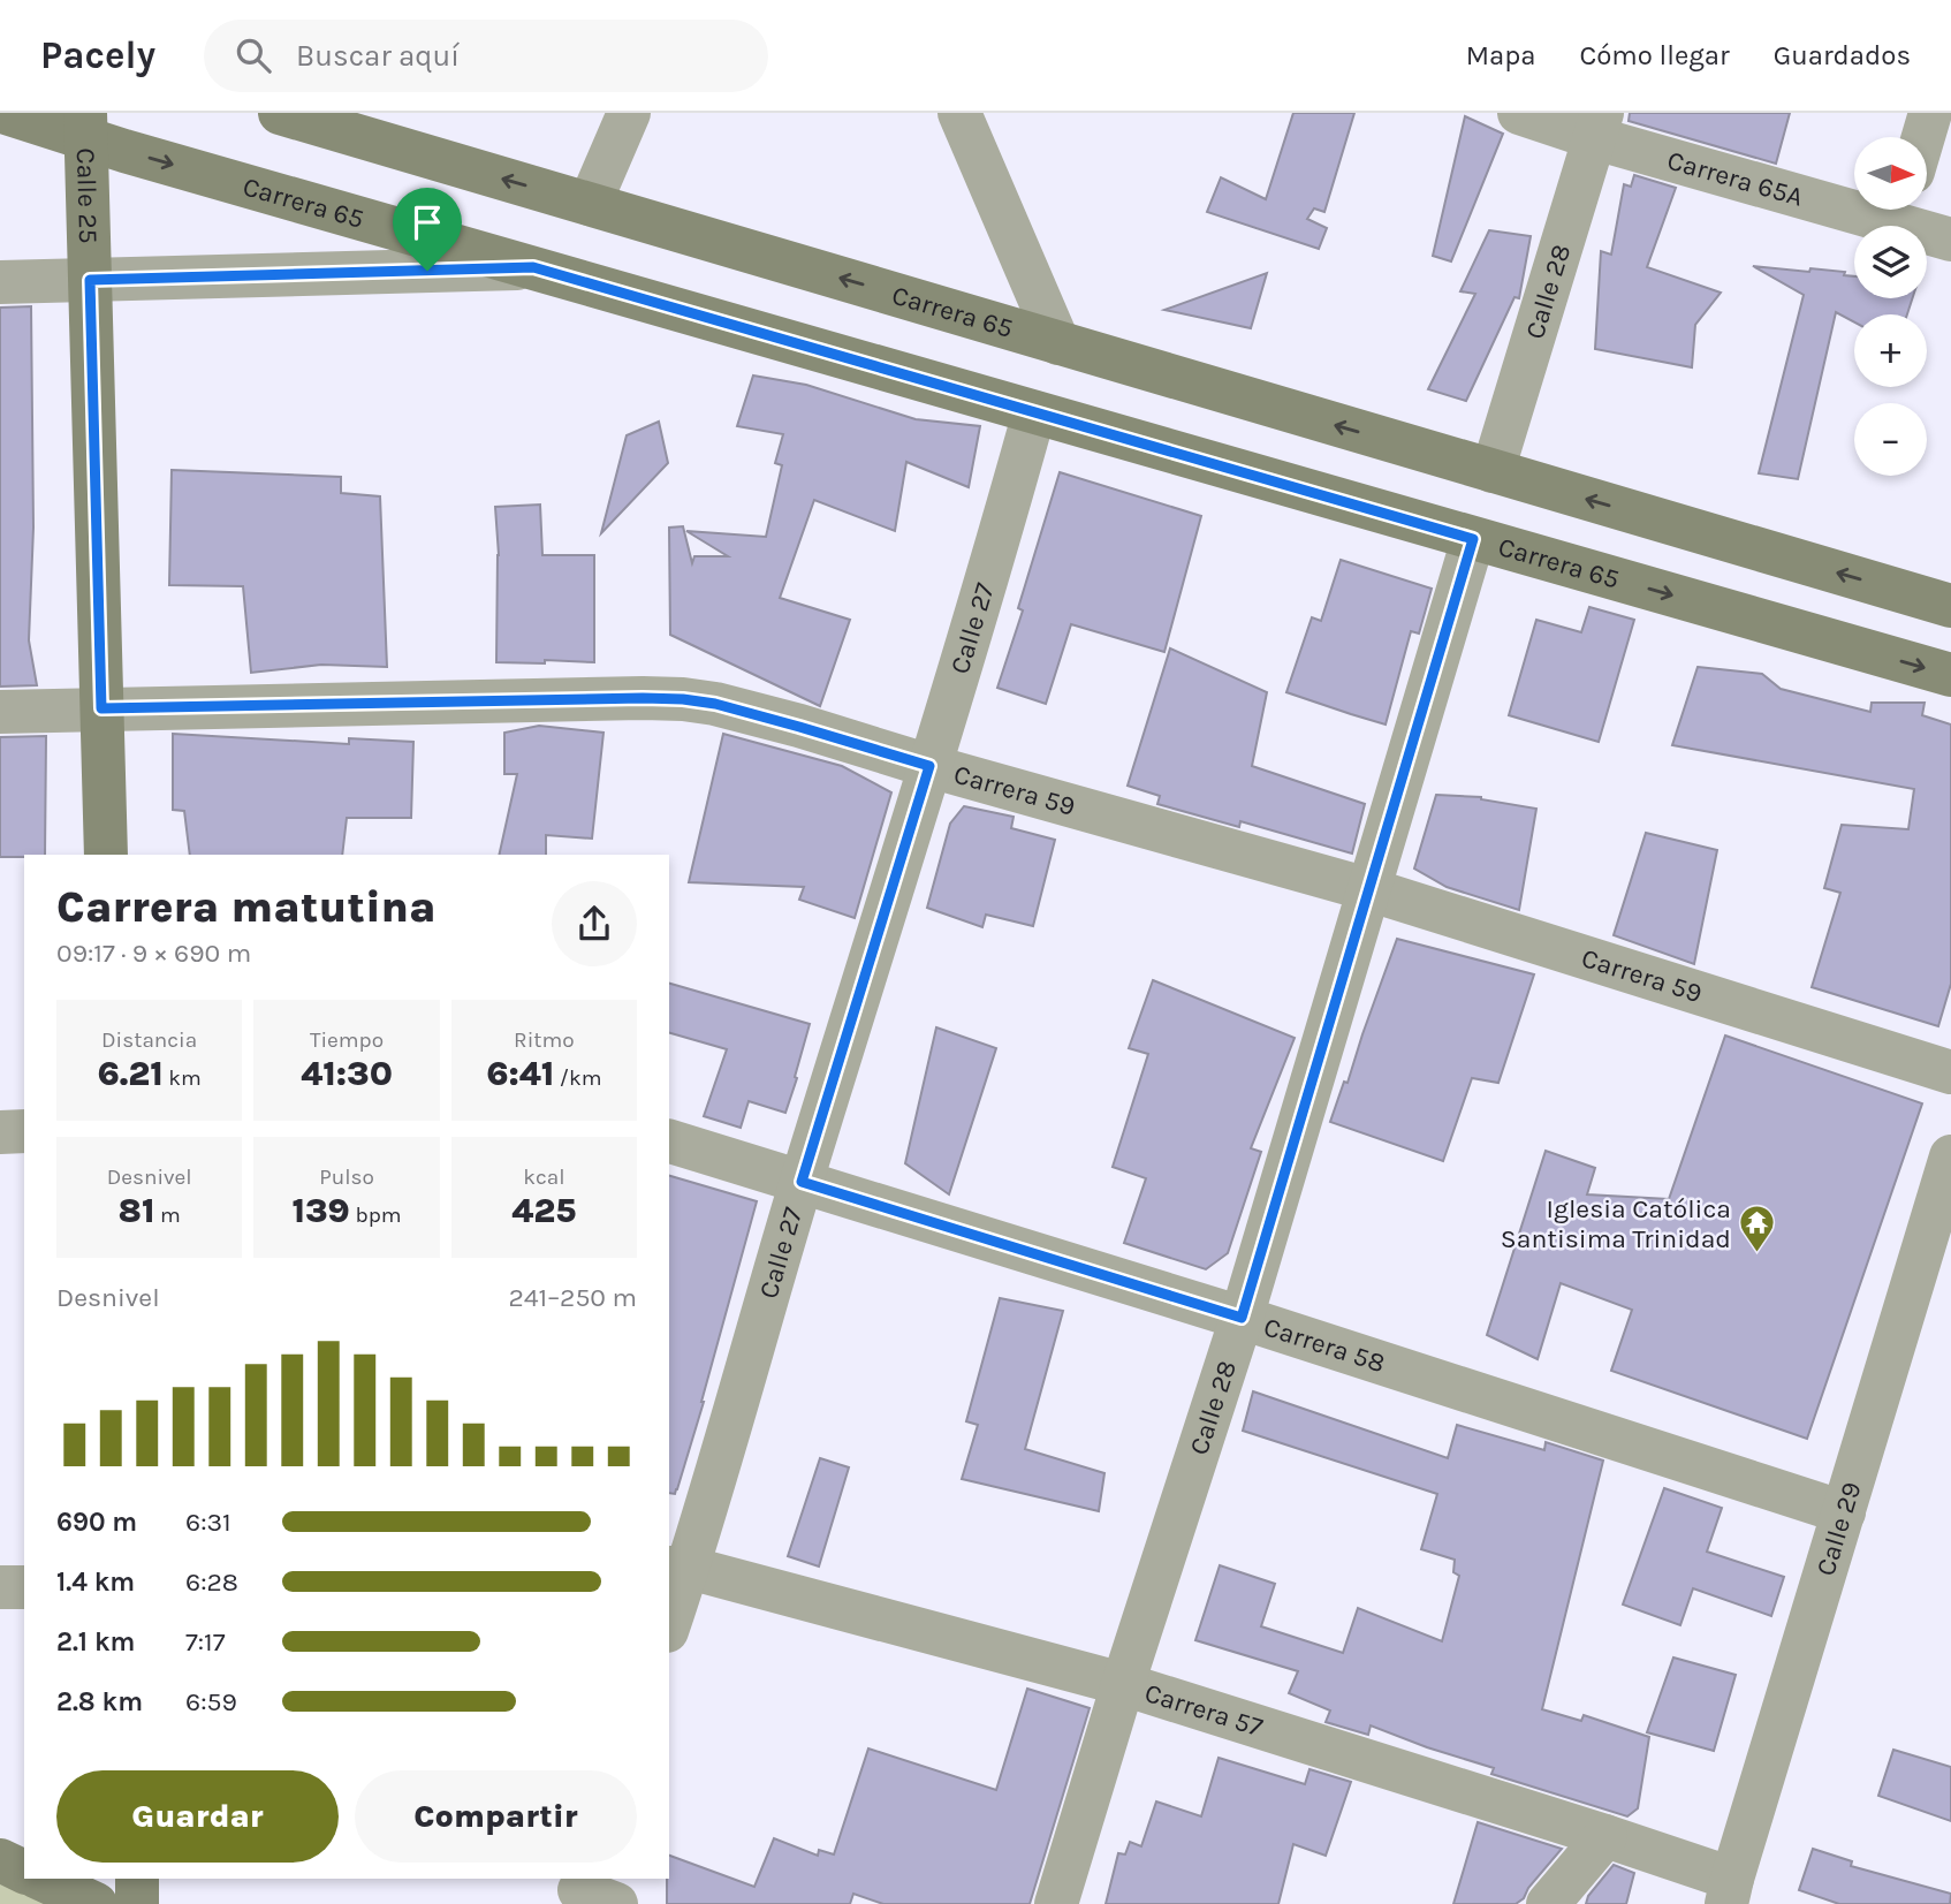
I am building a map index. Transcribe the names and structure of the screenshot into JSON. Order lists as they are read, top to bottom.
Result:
{
  "streets": {
    "main road": ["Calle 25", "Carrera 65"],
    "street": [
      "Carrera 65A",
      "Calle 28",
      "Calle 27",
      "Carrera 59",
      "Carrera 58",
      "Calle 29",
      "Carrera 57"
    ]
  },
  "crossings": [
    ["Carrera 65A", "Calle 28"],
    ["Calle 25", "Carrera 65"],
    ["Calle 25", "Carrera 59"],
    ["Carrera 65", "Calle 28"],
    ["Carrera 65", "Calle 27"],
    ["Calle 28", "Carrera 59"],
    ["Calle 28", "Carrera 58"],
    ["Calle 28", "Carrera 57"],
    ["Calle 27", "Carrera 59"],
    ["Calle 27", "Carrera 58"],
    ["Calle 27", "Carrera 57"],
    ["Carrera 58", "Calle 29"],
    ["Calle 29", "Carrera 57"]
  ],
  "places": {
    "temple": ["Iglesia Católica Santisima Trinidad"]
  },
  "north": "right",
  "page": {
    "header": "Pacely",
    "search": "Buscar aquí",
    "nav": ["Mapa", "Cómo llegar", "Guardados"],
    "map_buttons": ["+", "−"],
    "heading": ["Carrera matutina", "09:17 · 9 × 690 m"],
    "stats": [
      ["Distancia", "6.21 km"],
      ["Tiempo", "41:30"],
      ["Ritmo", "6:41 /km"],
      ["Desnivel", "81 m"],
      ["Pulso", "139 bpm"],
      ["kcal", "425"]
    ],
    "chart": ["Desnivel", "241–250 m"],
    "list": [
      {
        "name": "690 m",
        "note": "6:31"
      },
      {
        "name": "1.4 km",
        "note": "6:28"
      },
      {
        "name": "2.1 km",
        "note": "7:17"
      },
      {
        "name": "2.8 km",
        "note": "6:59"
      }
    ],
    "buttons": ["Guardar", "Compartir"]
  }
}
